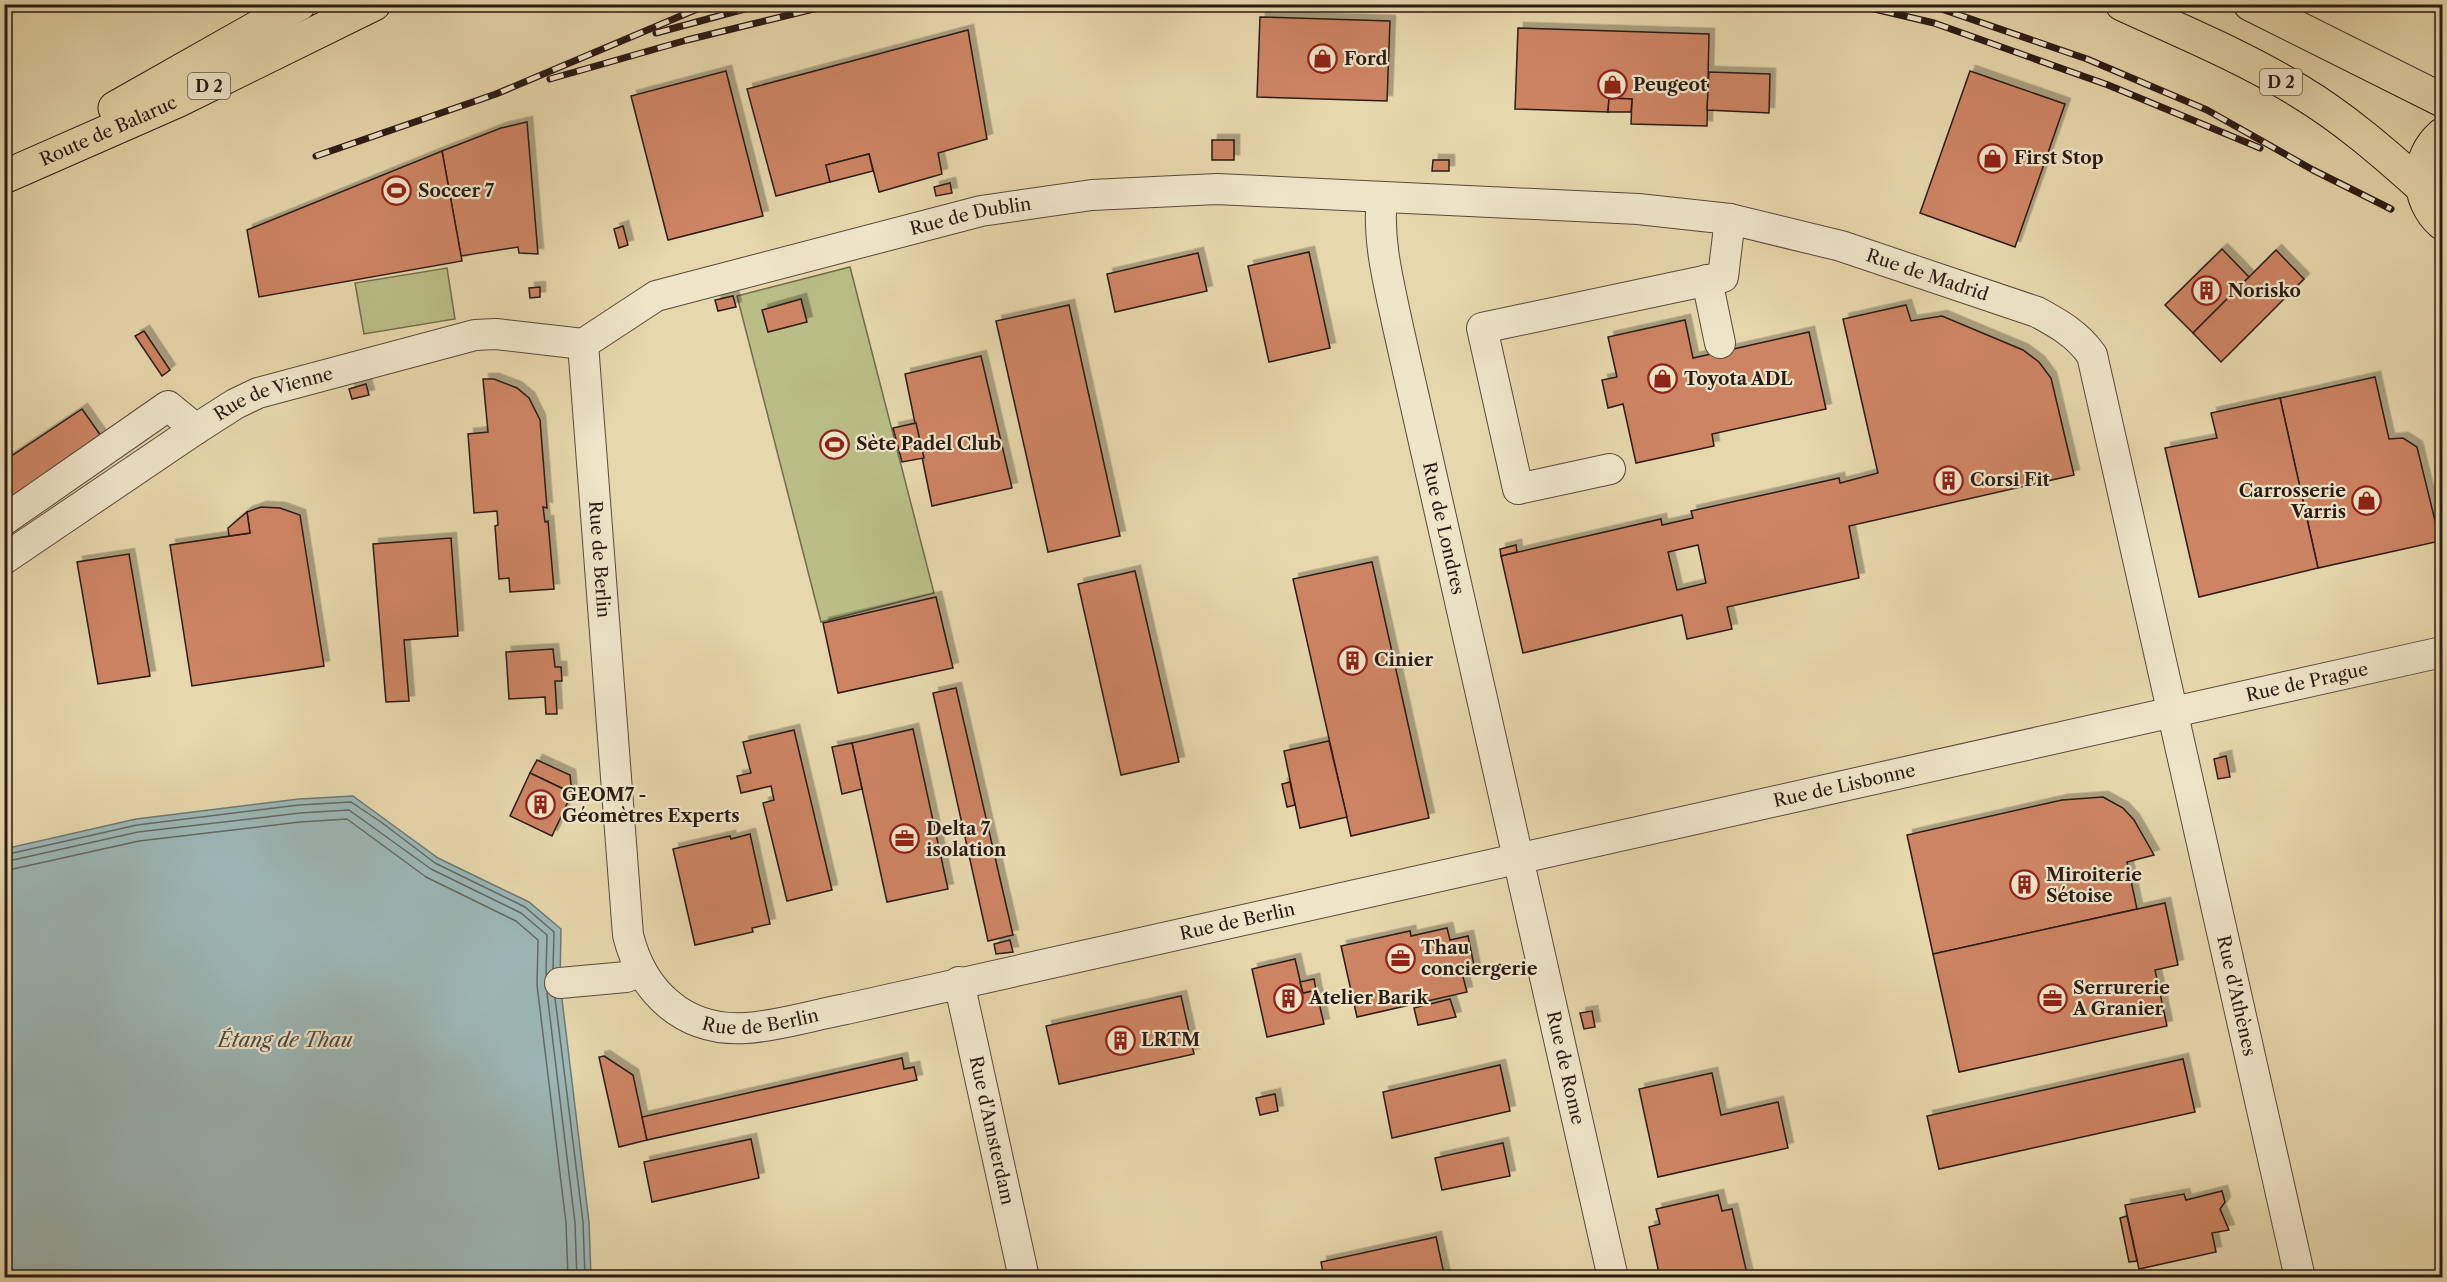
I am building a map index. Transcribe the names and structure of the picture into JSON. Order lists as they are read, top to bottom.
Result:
{
  "streets": {
    "main road": ["D 2", "Route de Balaruc"],
    "street": [
      "Rue de Dublin",
      "Rue de Madrid",
      "Rue de Vienne",
      "Rue de Londres",
      "Rue de Berlin",
      "Rue de Prague",
      "Rue de Lisbonne",
      "Rue d'Athènes",
      "Rue de Rome",
      "Rue d'Amsterdam"
    ]
  },
  "crossings": [
    ["Rue de Dublin", "Rue de Madrid"],
    ["Rue de Dublin", "Rue de Vienne"],
    ["Rue de Dublin", "Rue de Londres"],
    ["Rue de Dublin", "Rue de Berlin"],
    ["Rue de Madrid", "Rue de Londres"],
    ["Rue de Madrid", "Rue de Prague"],
    ["Rue de Madrid", "Rue de Lisbonne"],
    ["Rue de Madrid", "Rue d'Athènes"],
    ["Rue de Vienne", "Rue de Berlin"],
    ["Rue de Londres", "Rue de Berlin"],
    ["Rue de Londres", "Rue de Lisbonne"],
    ["Rue de Londres", "Rue de Rome"],
    ["Rue de Berlin", "Rue de Lisbonne"],
    ["Rue de Berlin", "Rue de Rome"],
    ["Rue de Berlin", "Rue d'Amsterdam"],
    ["Rue de Prague", "Rue de Lisbonne"],
    ["Rue de Prague", "Rue d'Athènes"],
    ["Rue de Lisbonne", "Rue d'Athènes"],
    ["Rue de Lisbonne", "Rue de Rome"]
  ],
  "water": ["Étang de Thau"],
  "places": {
    "shop": [
      "Ford",
      "Peugeot",
      "First Stop",
      "Toyota ADL",
      "Carrosserie Varris"
    ],
    "sports": ["Soccer 7", "Sète Padel Club"],
    "building": [
      "Norisko",
      "Corsi Fit",
      "Cinier",
      "GEOM7 - Géomètres Experts",
      "Miroiterie Sétoise",
      "Atelier Barik",
      "LRTM"
    ],
    "office": ["Delta 7 isolation", "Thau conciergerie", "Serrurerie A Granier"]
  }
}
